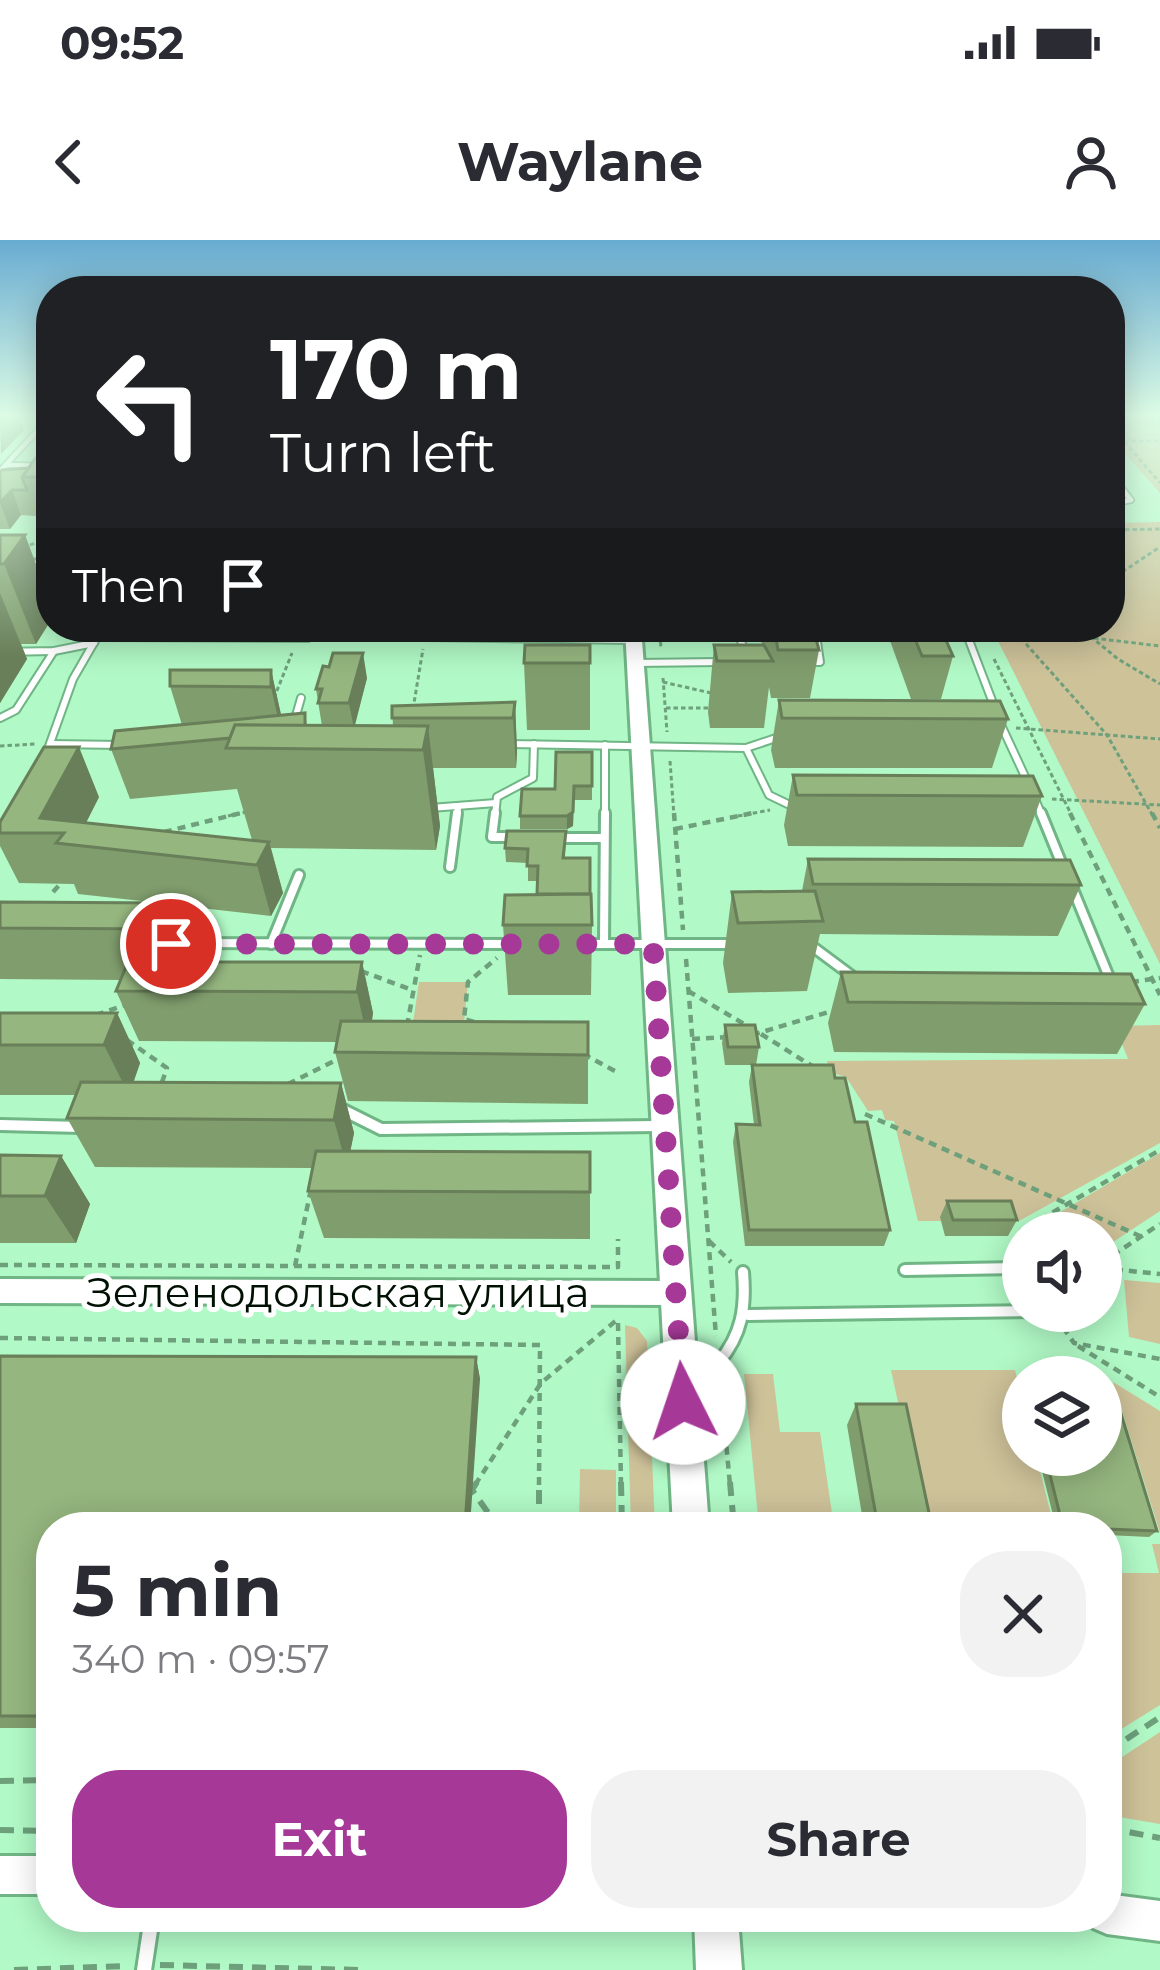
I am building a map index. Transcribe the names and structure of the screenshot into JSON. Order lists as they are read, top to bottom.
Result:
{
  "streets": {
    "street": ["Зеленодольская улица"]
  },
  "page": {
    "status": "09:52",
    "header": "Waylane",
    "turn": ["170 m", "Turn left"],
    "then": "Then",
    "heading": ["5 min", "340 m · 09:57"],
    "buttons": ["Exit", "Share"]
  }
}
